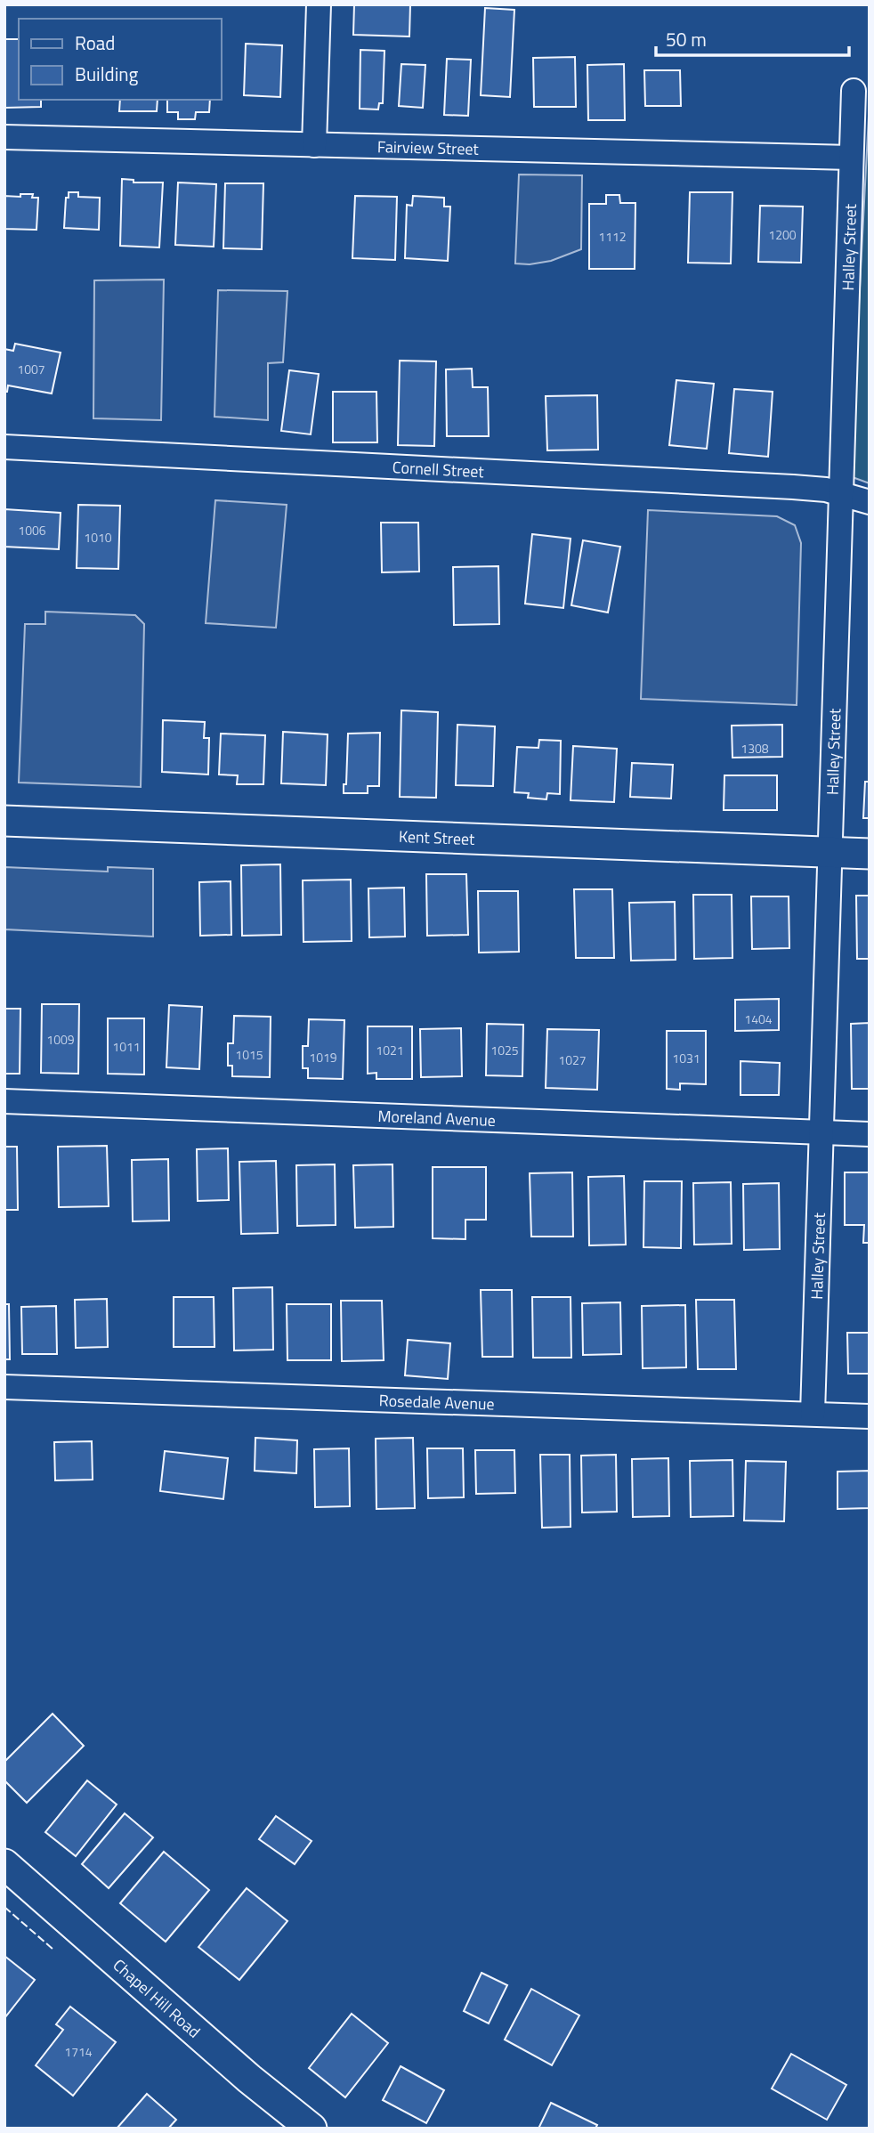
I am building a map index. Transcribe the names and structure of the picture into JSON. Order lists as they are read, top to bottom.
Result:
{
  "streets": {
    "street": [
      "Fairview Street",
      "Halley Street",
      "Cornell Street",
      "Kent Street",
      "Moreland Avenue",
      "Rosedale Avenue",
      "Chapel Hill Road"
    ]
  },
  "crossings": [
    ["Fairview Street", "Halley Street"],
    ["Halley Street", "Cornell Street"],
    ["Halley Street", "Kent Street"],
    ["Halley Street", "Moreland Avenue"],
    ["Halley Street", "Rosedale Avenue"]
  ],
  "house_numbers": [
    "1200",
    "1112",
    "1007",
    "1006",
    "1010",
    "1308",
    "1404",
    "1009",
    "1011",
    "1021",
    "1025",
    "1015",
    "1019",
    "1031",
    "1027",
    "1714"
  ],
  "legend": ["Road", "Building"],
  "scale_bar": "50 m"
}
